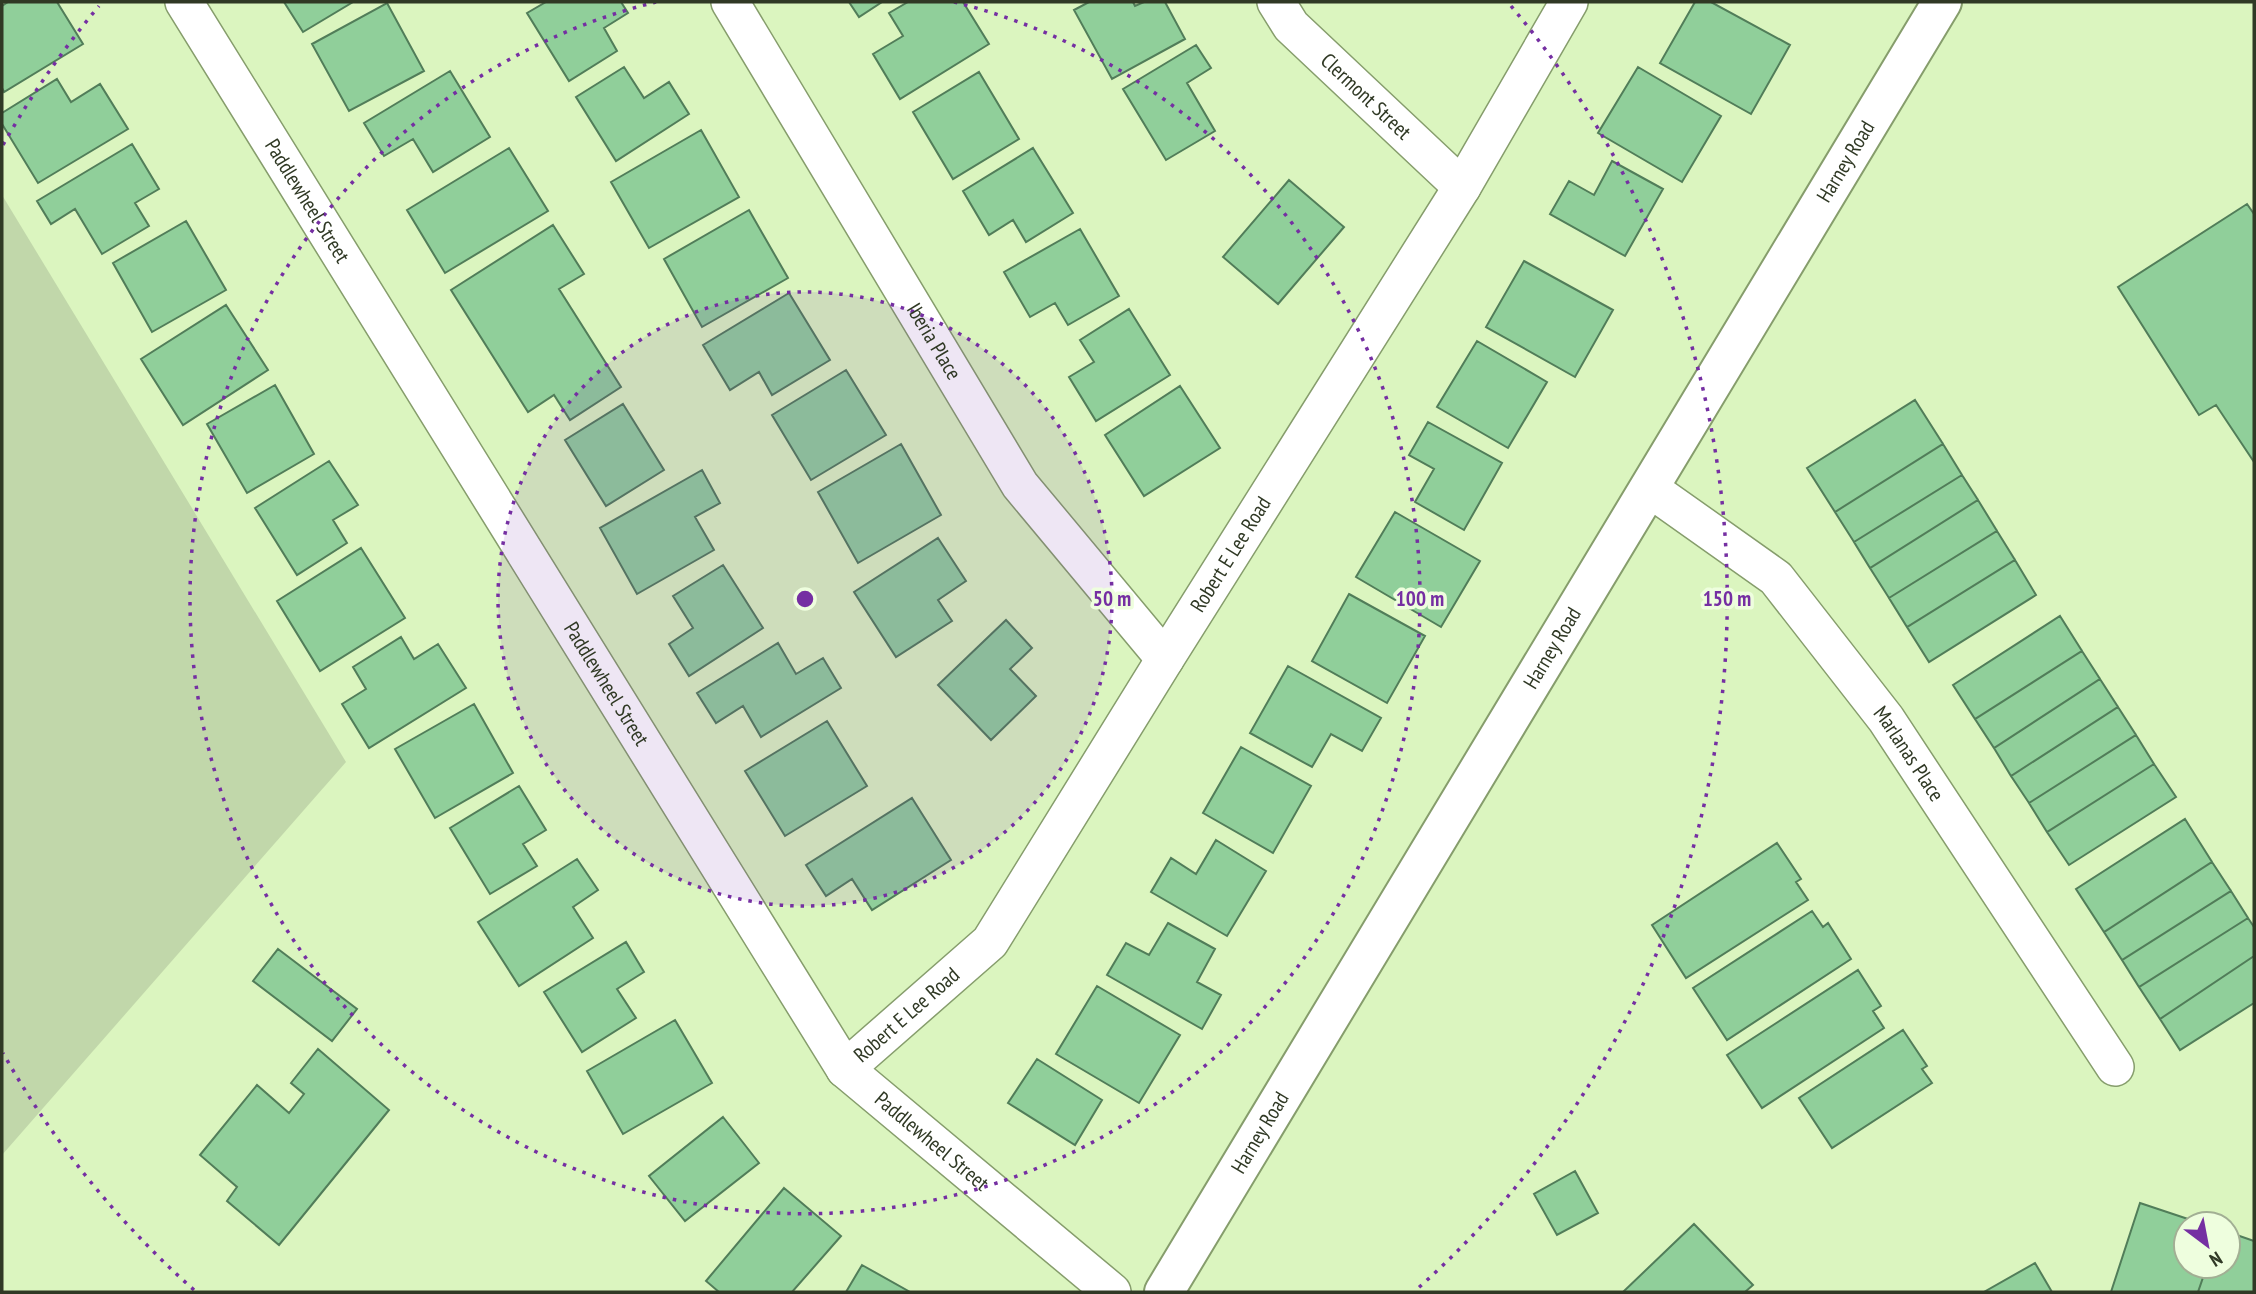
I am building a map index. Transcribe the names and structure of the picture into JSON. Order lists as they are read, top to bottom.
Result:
{
  "streets": {
    "street": [
      "Clermont Street",
      "Harney Road",
      "Paddlewheel Street",
      "Iberia Place",
      "Robert E Lee Road",
      "Marlanas Place"
    ]
  },
  "crossings": [
    ["Clermont Street", "Robert E Lee Road"],
    ["Harney Road", "Marlanas Place"],
    ["Paddlewheel Street", "Robert E Lee Road"],
    ["Iberia Place", "Robert E Lee Road"]
  ],
  "north": "bottom right",
  "rings": ["50 m", "100 m", "150 m"]
}
